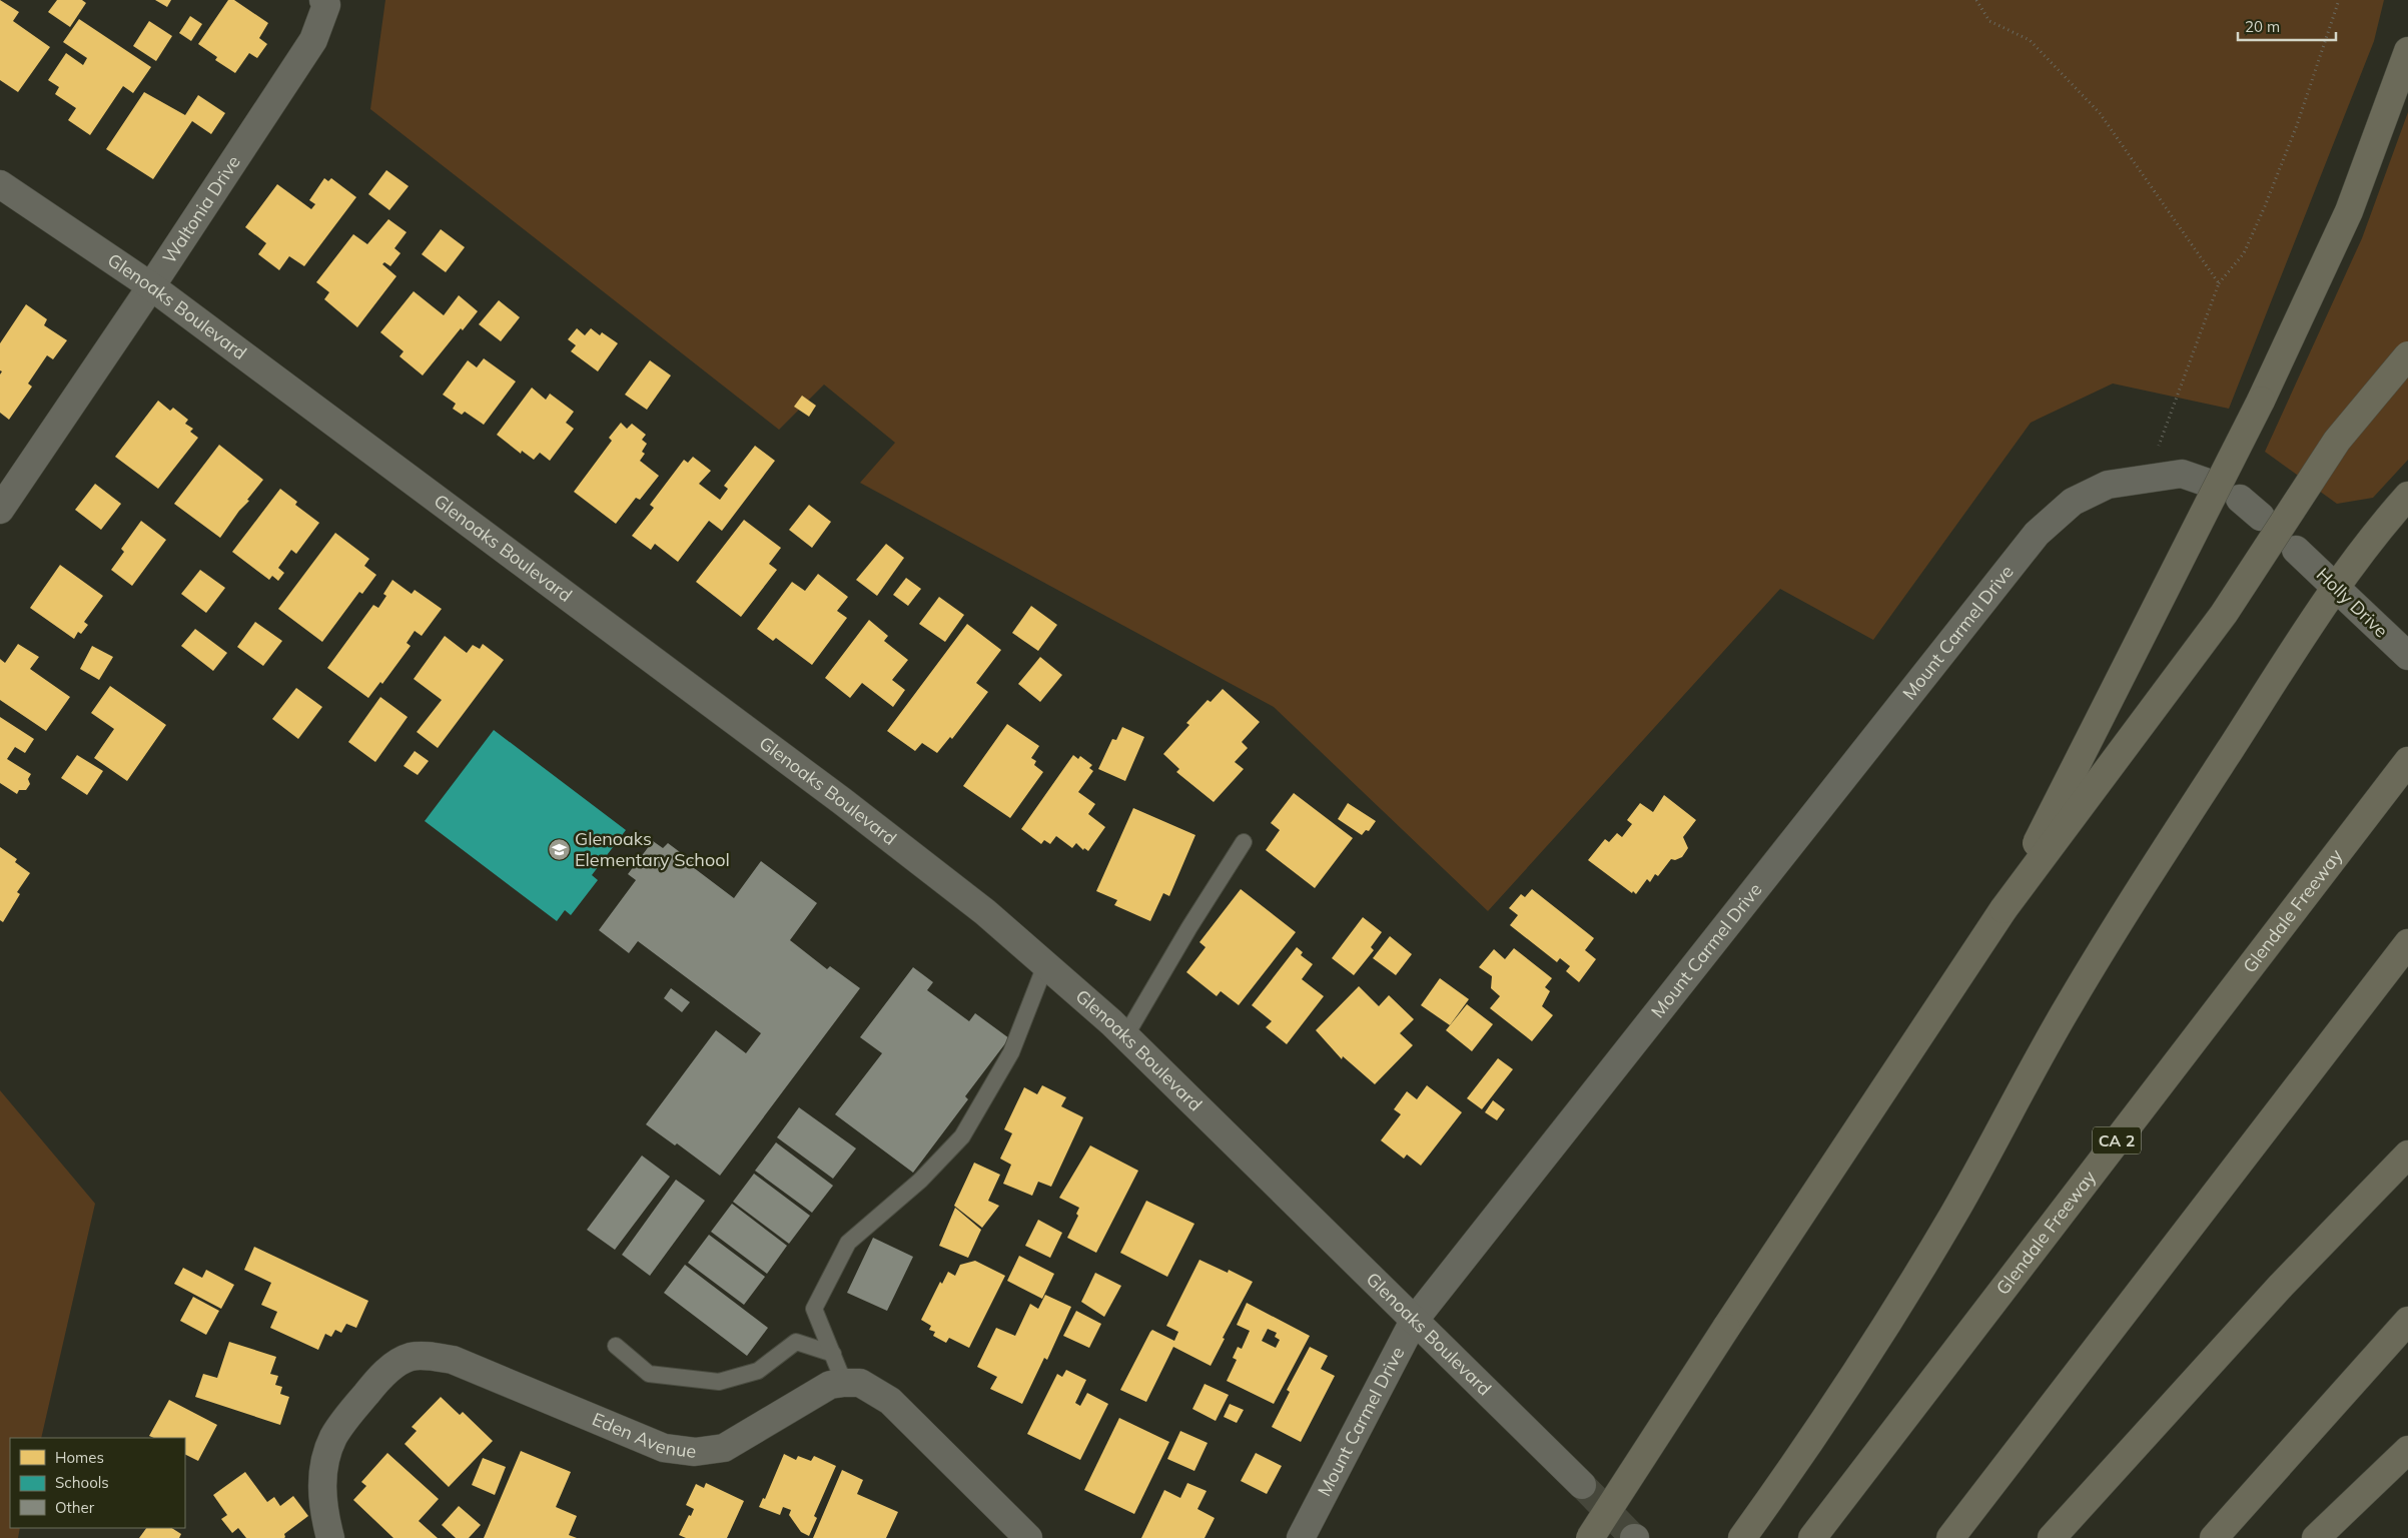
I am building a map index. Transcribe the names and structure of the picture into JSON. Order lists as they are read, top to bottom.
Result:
{
  "streets": {
    "highway": ["Glendale Freeway", "CA 2"],
    "street": [
      "Waltonia Drive",
      "Glenoaks Boulevard",
      "Holly Drive",
      "Mount Carmel Drive",
      "Eden Avenue"
    ]
  },
  "crossings": [
    ["Waltonia Drive", "Glenoaks Boulevard"],
    ["Glenoaks Boulevard", "Mount Carmel Drive"]
  ],
  "places": {
    "school or university": ["Glenoaks Elementary School"]
  },
  "legend": ["Homes", "Schools", "Other"],
  "scale_bar": "20 m"
}
